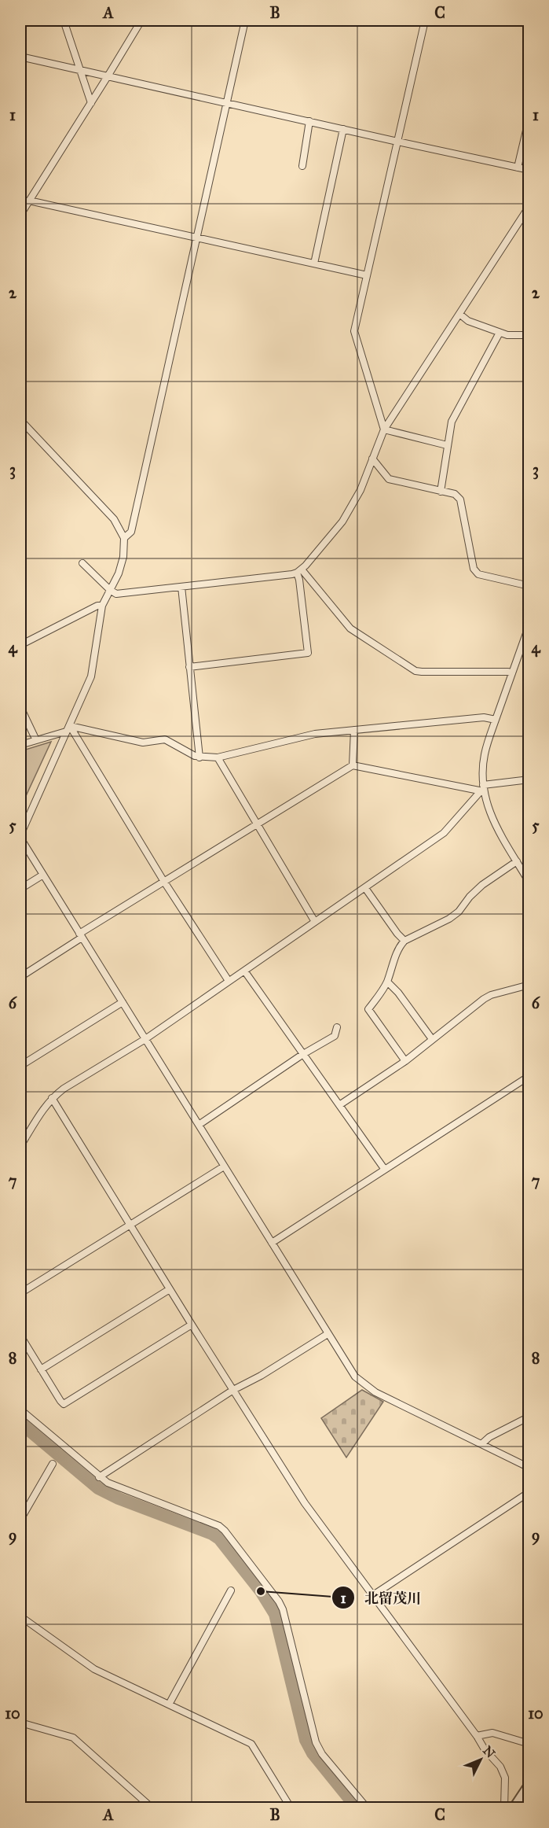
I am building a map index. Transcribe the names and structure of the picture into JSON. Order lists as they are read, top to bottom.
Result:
{
  "places": ["北留茂川"],
  "north": "top right",
  "grid": {
    "columns": ["A", "B", "C"],
    "rows": [
      "1",
      "2",
      "3",
      "4",
      "5",
      "6",
      "7",
      "8",
      "9",
      "10"
    ]
  }
}
